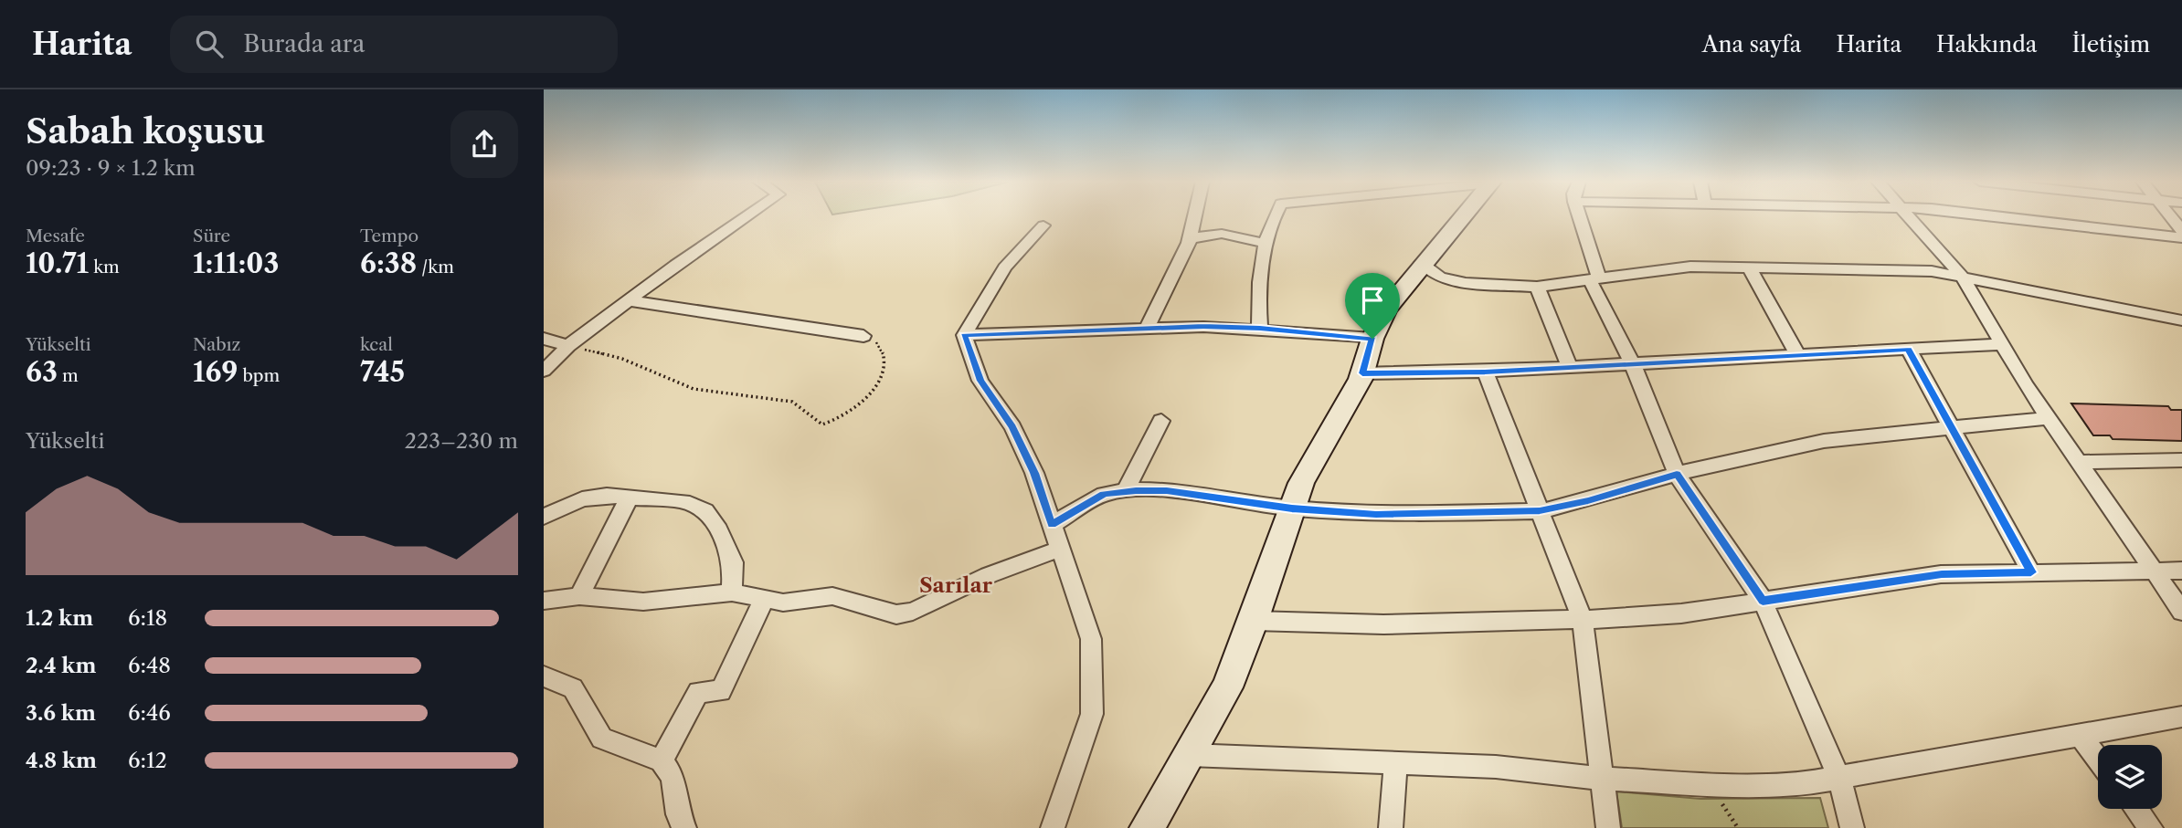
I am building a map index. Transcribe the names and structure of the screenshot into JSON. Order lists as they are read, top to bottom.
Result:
{
  "districts": ["Sarılar"],
  "page": {
    "header": "Harita",
    "search": "Burada ara",
    "nav": [
      "Ana sayfa",
      "Harita",
      "Hakkında",
      "İletişim"
    ],
    "heading": ["Sabah koşusu", "09:23 · 9 × 1.2 km"],
    "stats": [
      ["Mesafe", "10.71 km"],
      ["Süre", "1:11:03"],
      ["Tempo", "6:38 /km"],
      ["Yükselti", "63 m"],
      ["Nabız", "169 bpm"],
      ["kcal", "745"]
    ],
    "chart": ["Yükselti", "223–230 m"],
    "list": [
      {
        "name": "1.2 km",
        "note": "6:18"
      },
      {
        "name": "2.4 km",
        "note": "6:48"
      },
      {
        "name": "3.6 km",
        "note": "6:46"
      },
      {
        "name": "4.8 km",
        "note": "6:12"
      }
    ]
  }
}
